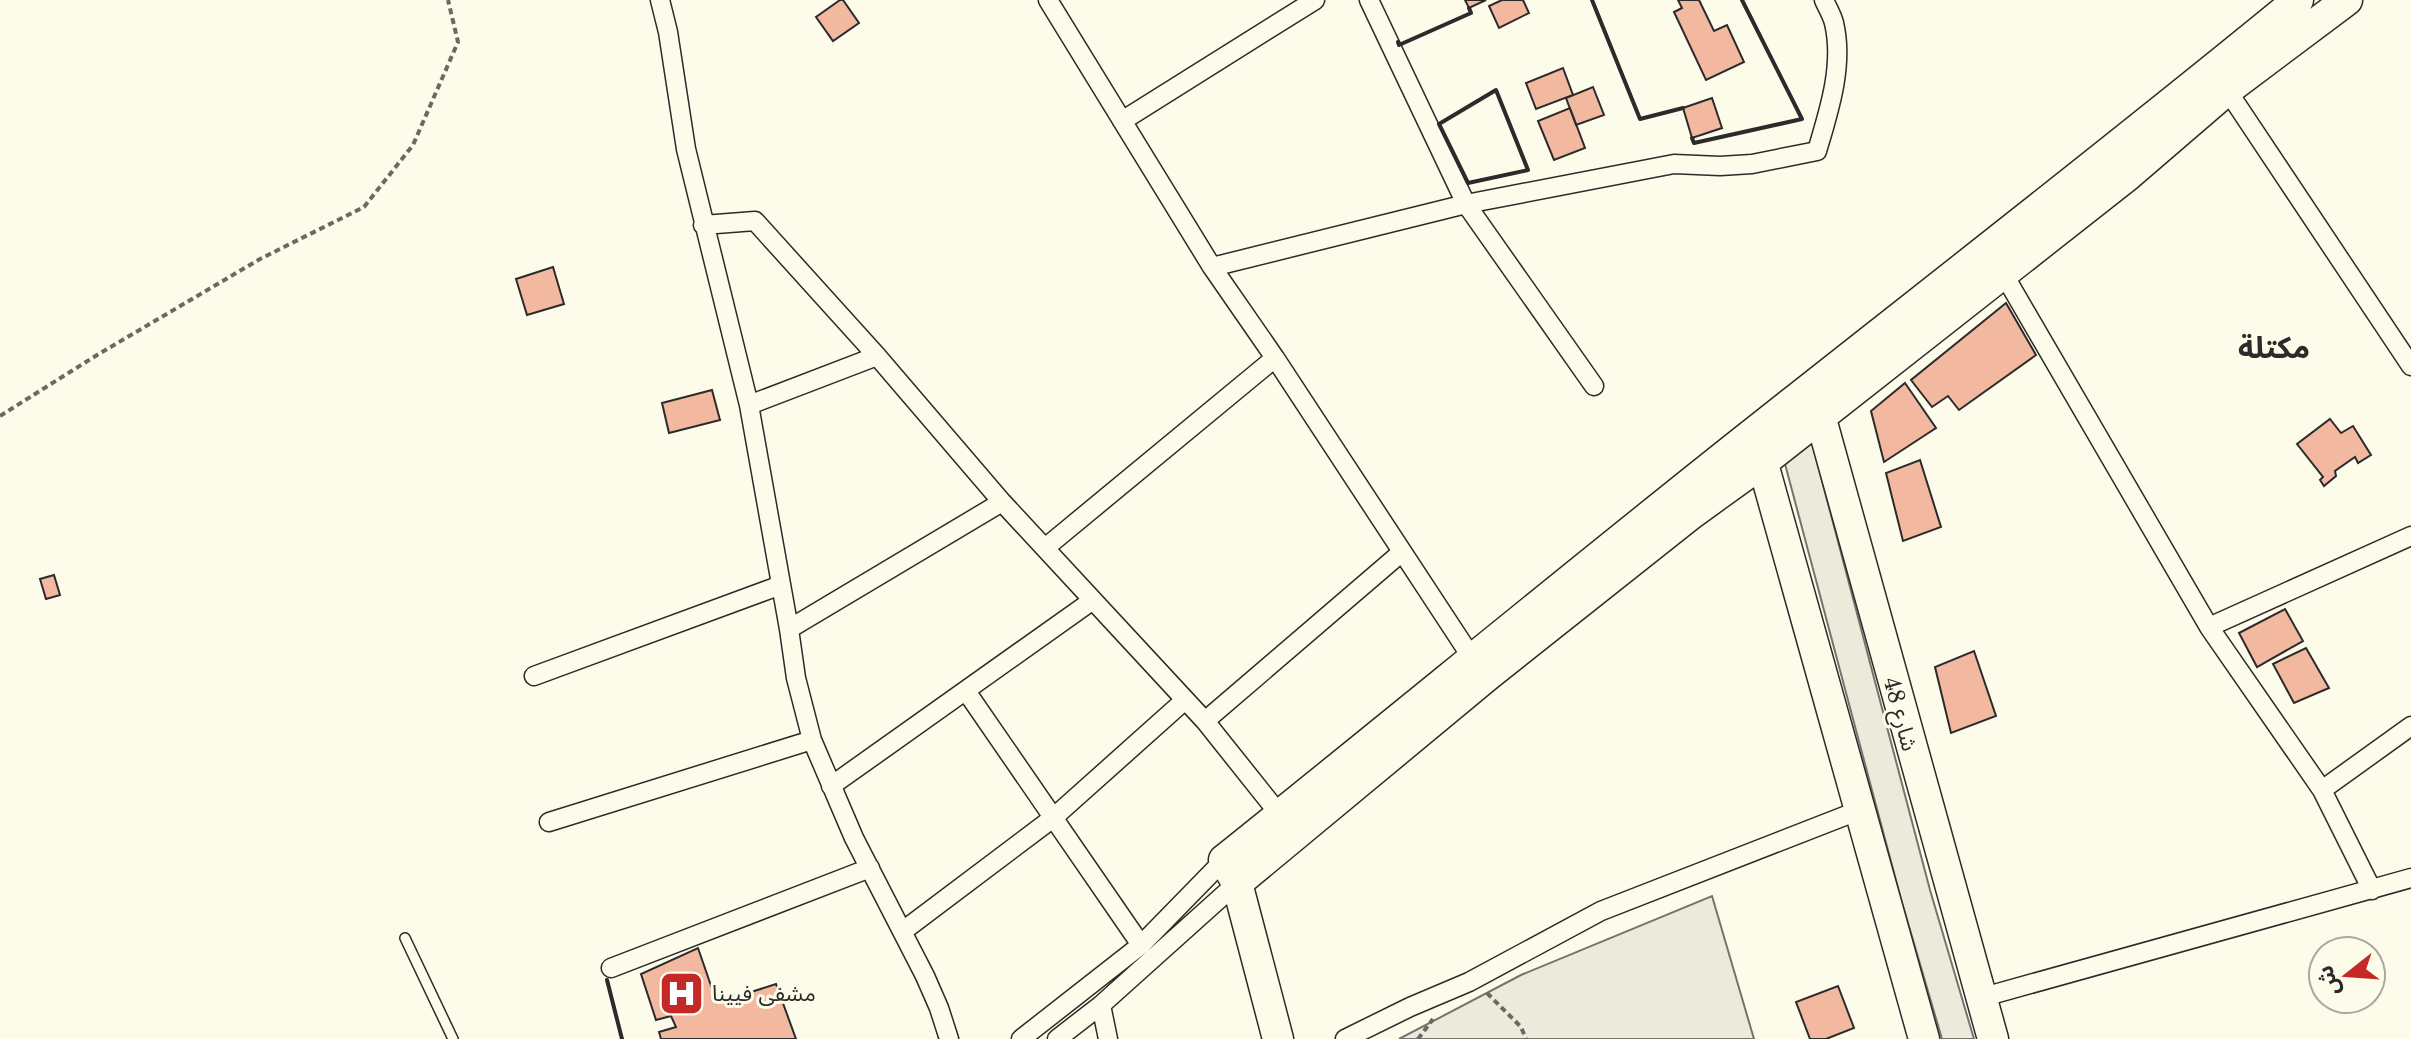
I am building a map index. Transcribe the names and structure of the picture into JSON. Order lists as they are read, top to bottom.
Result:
{
  "streets": {
    "main road": ["48 شارع"]
  },
  "districts": ["مكتلة"],
  "places": {
    "hospital": ["مشفى فيينا"]
  },
  "north": "left"
}
